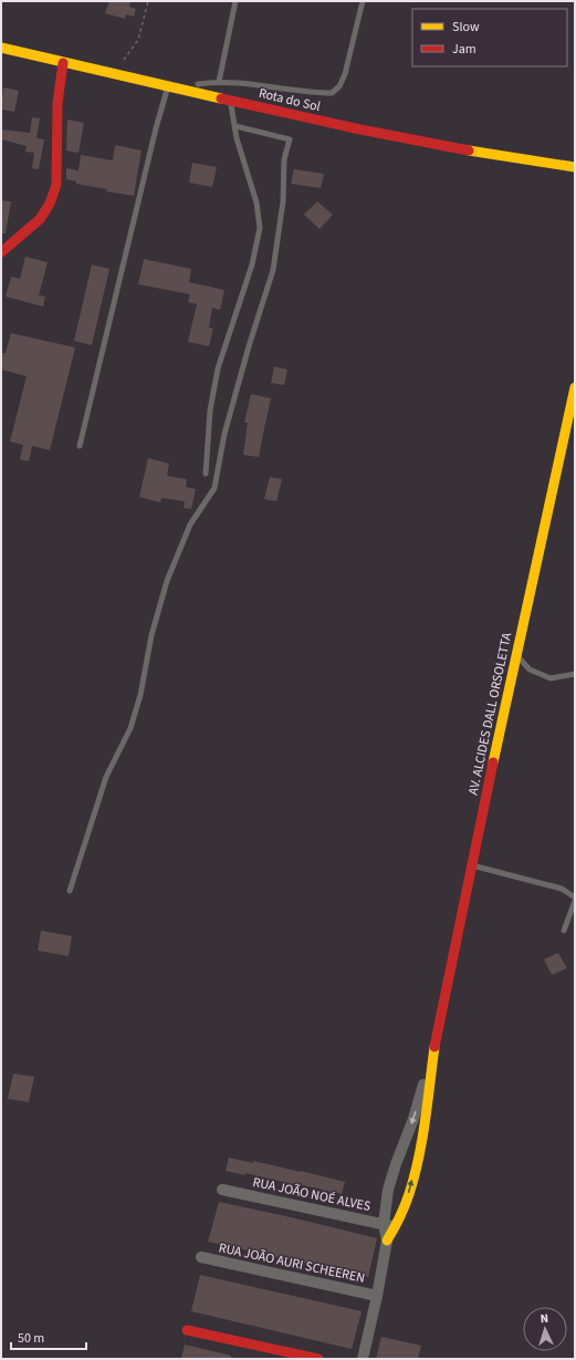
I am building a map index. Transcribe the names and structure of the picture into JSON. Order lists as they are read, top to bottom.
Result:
{
  "streets": {
    "main road": ["Rota do Sol", "AV. ALCIDES DALL ORSOLETTA"],
    "street": ["RUA JOÃO NOÉ ALVES", "RUA JOÃO AURI SCHEEREN"]
  },
  "crossings": [
    ["AV. ALCIDES DALL ORSOLETTA", "RUA JOÃO NOÉ ALVES"]
  ],
  "legend": ["Slow", "Jam"],
  "scale_bar": "50 m",
  "north": "top"
}
